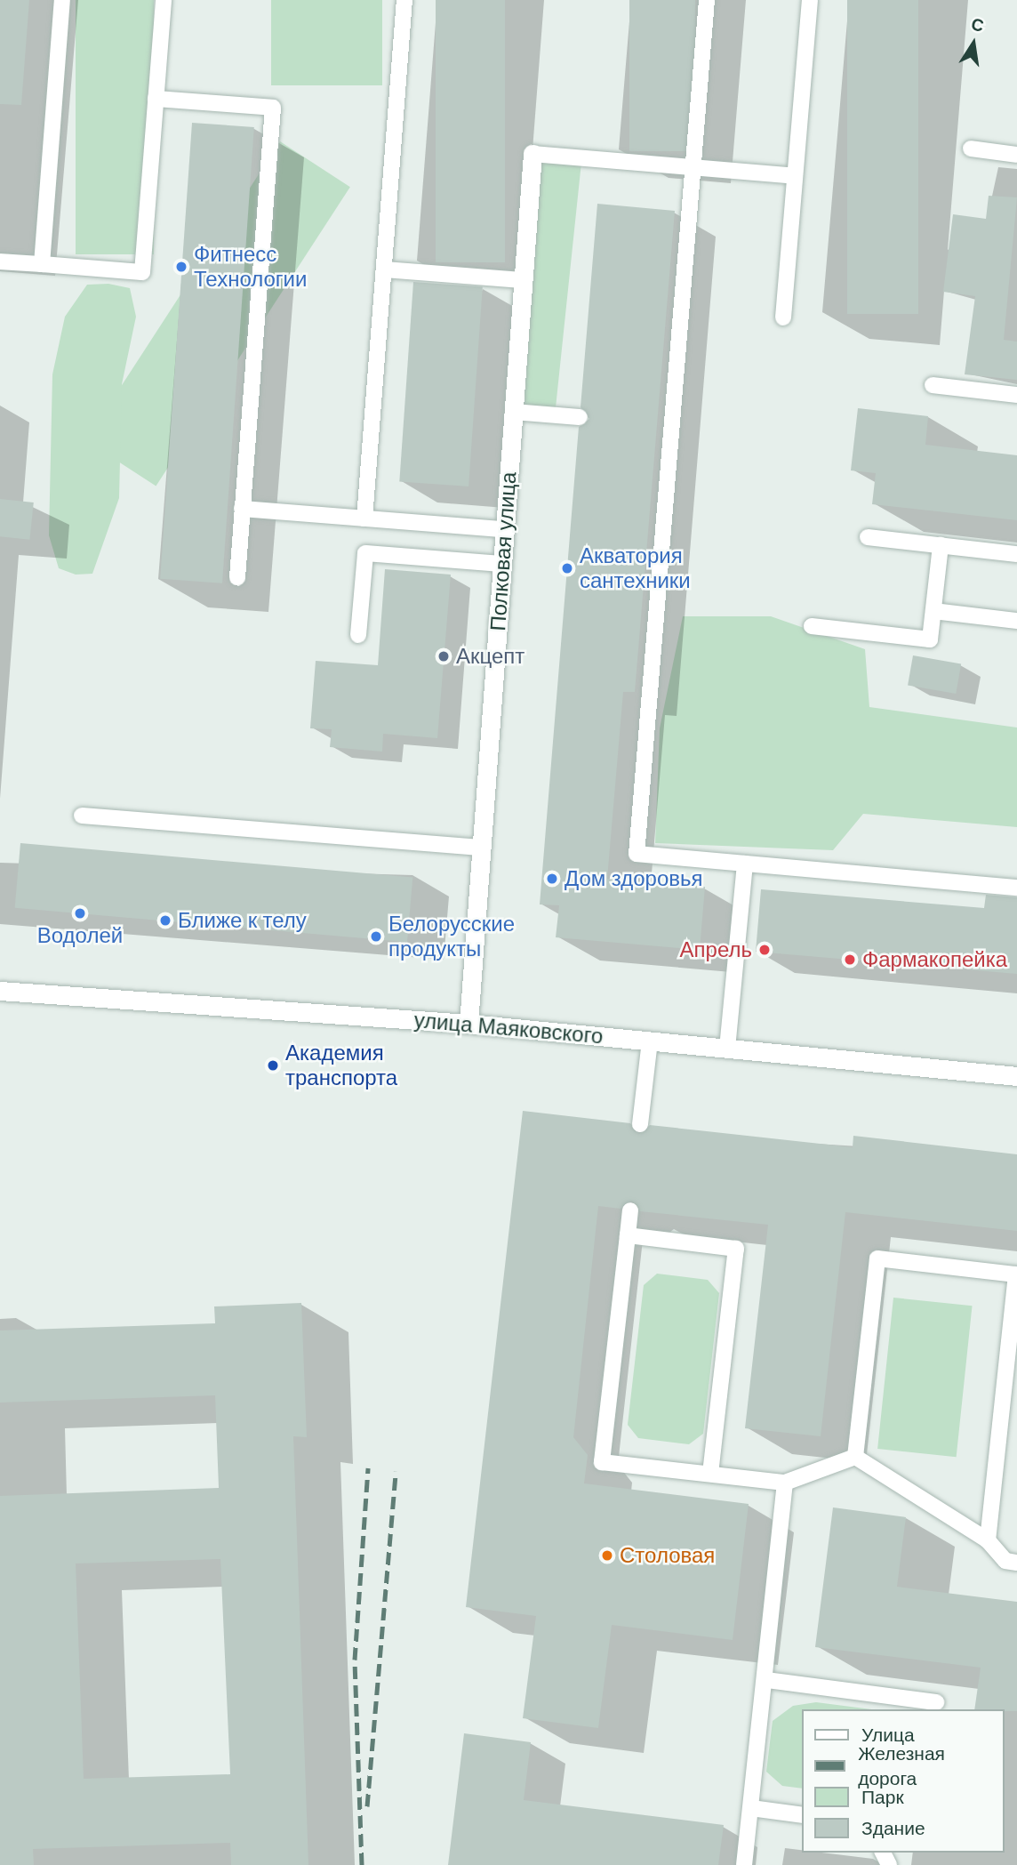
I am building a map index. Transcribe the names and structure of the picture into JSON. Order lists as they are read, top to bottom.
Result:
{
  "streets": {
    "main road": ["Полковая улица", "улица Маяковского"]
  },
  "crossings": [
    ["Полковая улица", "улица Маяковского"]
  ],
  "places": [
    "Фитнесс Технологии",
    "Акватория сантехники",
    "Акцепт",
    "Дом здоровья",
    "Водолей",
    "Ближе к телу",
    "Белорусские продукты",
    "Апрель",
    "Фармакопейка",
    "Академия транспорта",
    "Столовая"
  ],
  "legend": [
    "Улица",
    "Железная дорога",
    "Парк",
    "Здание"
  ],
  "north": "top"
}
